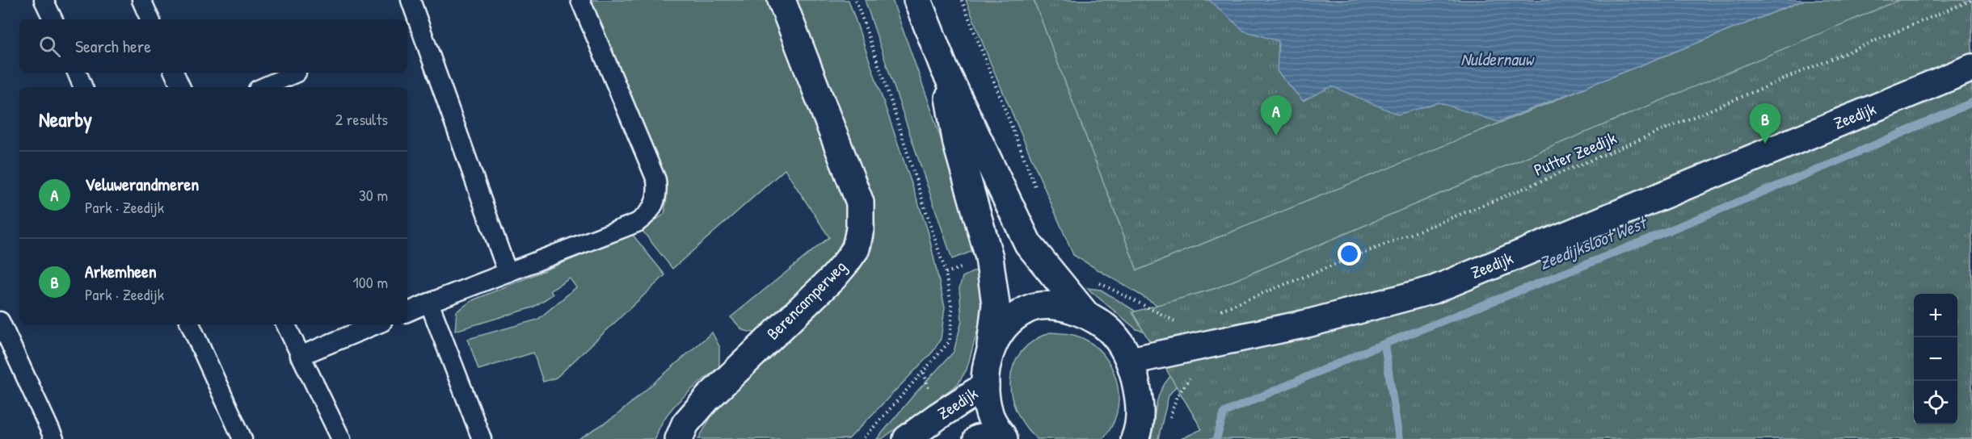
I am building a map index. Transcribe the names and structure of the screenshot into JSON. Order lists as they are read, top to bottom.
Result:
{
  "streets": {
    "street": ["Zeedijk", "Berencamperweg"],
    "path": ["Putter Zeedijk"]
  },
  "water": ["Nuldernauw", "Zeedijksloot West"],
  "page": {
    "search": "Search here",
    "heading": ["Nearby", "2 results"],
    "pins": ["A", "B"],
    "list": [
      {
        "mark": "A",
        "name": "Veluwerandmeren",
        "note": "Park · Zeedijk",
        "value": "30 m"
      },
      {
        "mark": "B",
        "name": "Arkemheen",
        "note": "Park · Zeedijk",
        "value": "100 m"
      }
    ],
    "map_buttons": ["+", "−"]
  }
}
